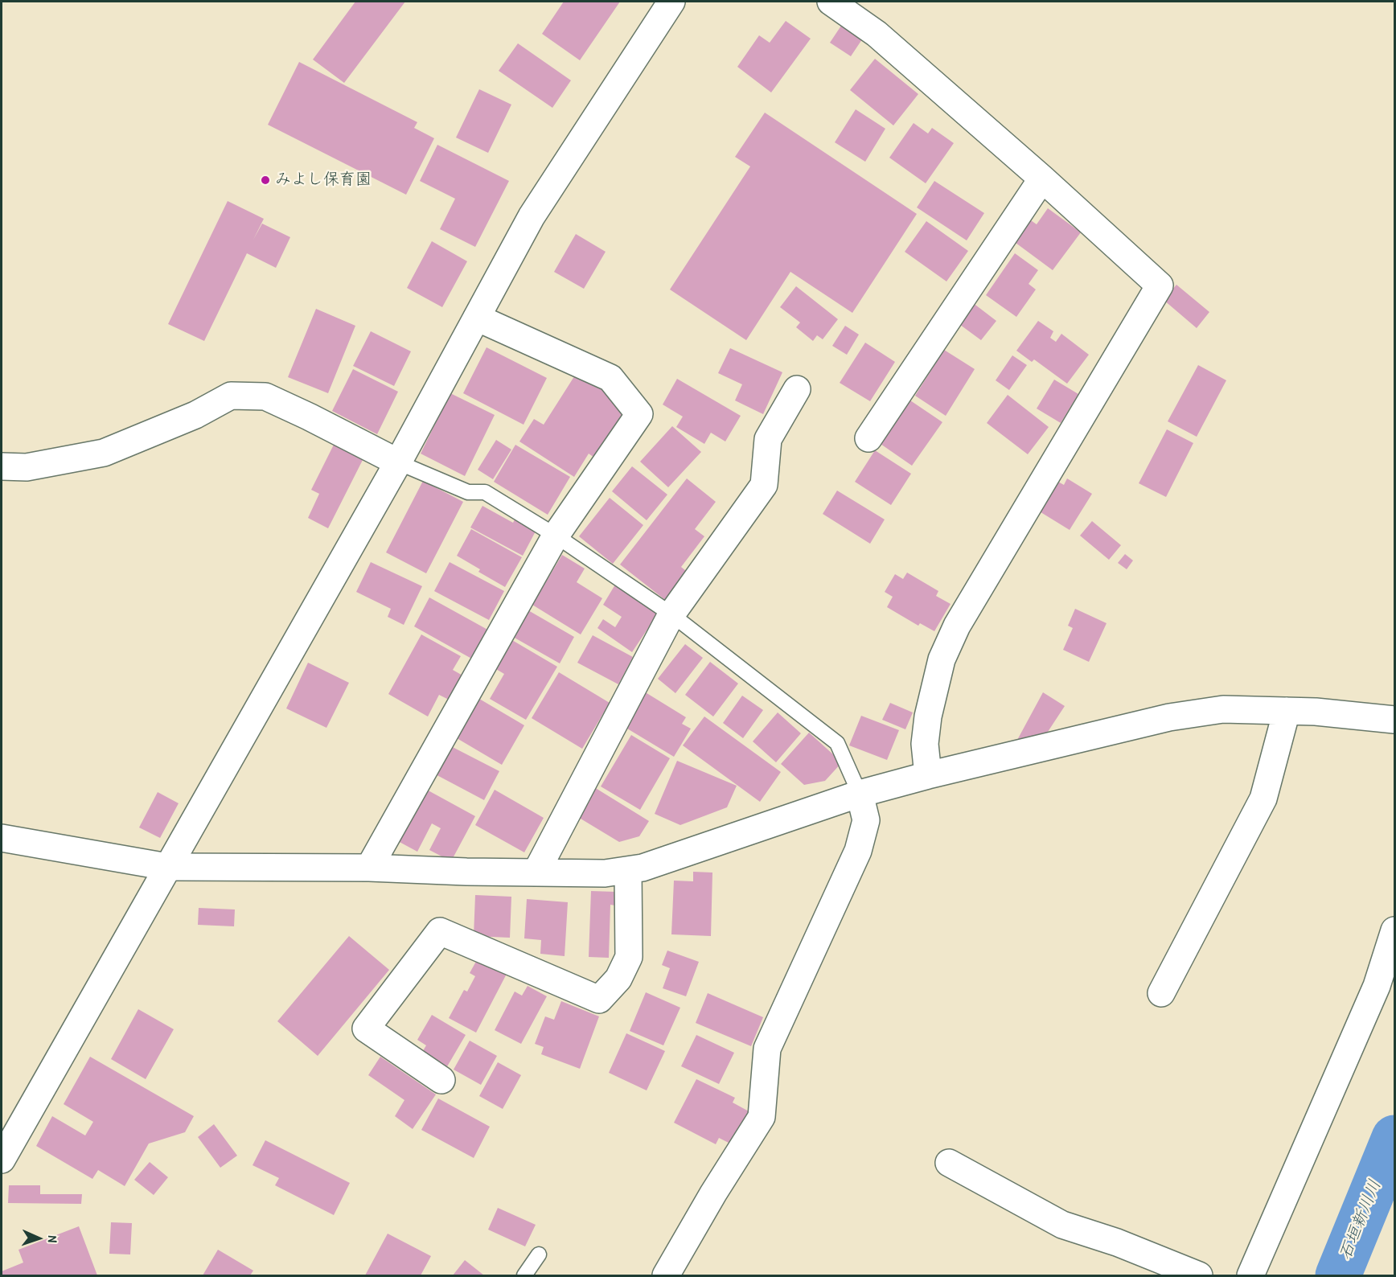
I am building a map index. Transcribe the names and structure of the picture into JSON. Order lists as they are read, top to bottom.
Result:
{
  "water": ["石垣新川川"],
  "places": ["みよし保育園"],
  "north": "right"
}
